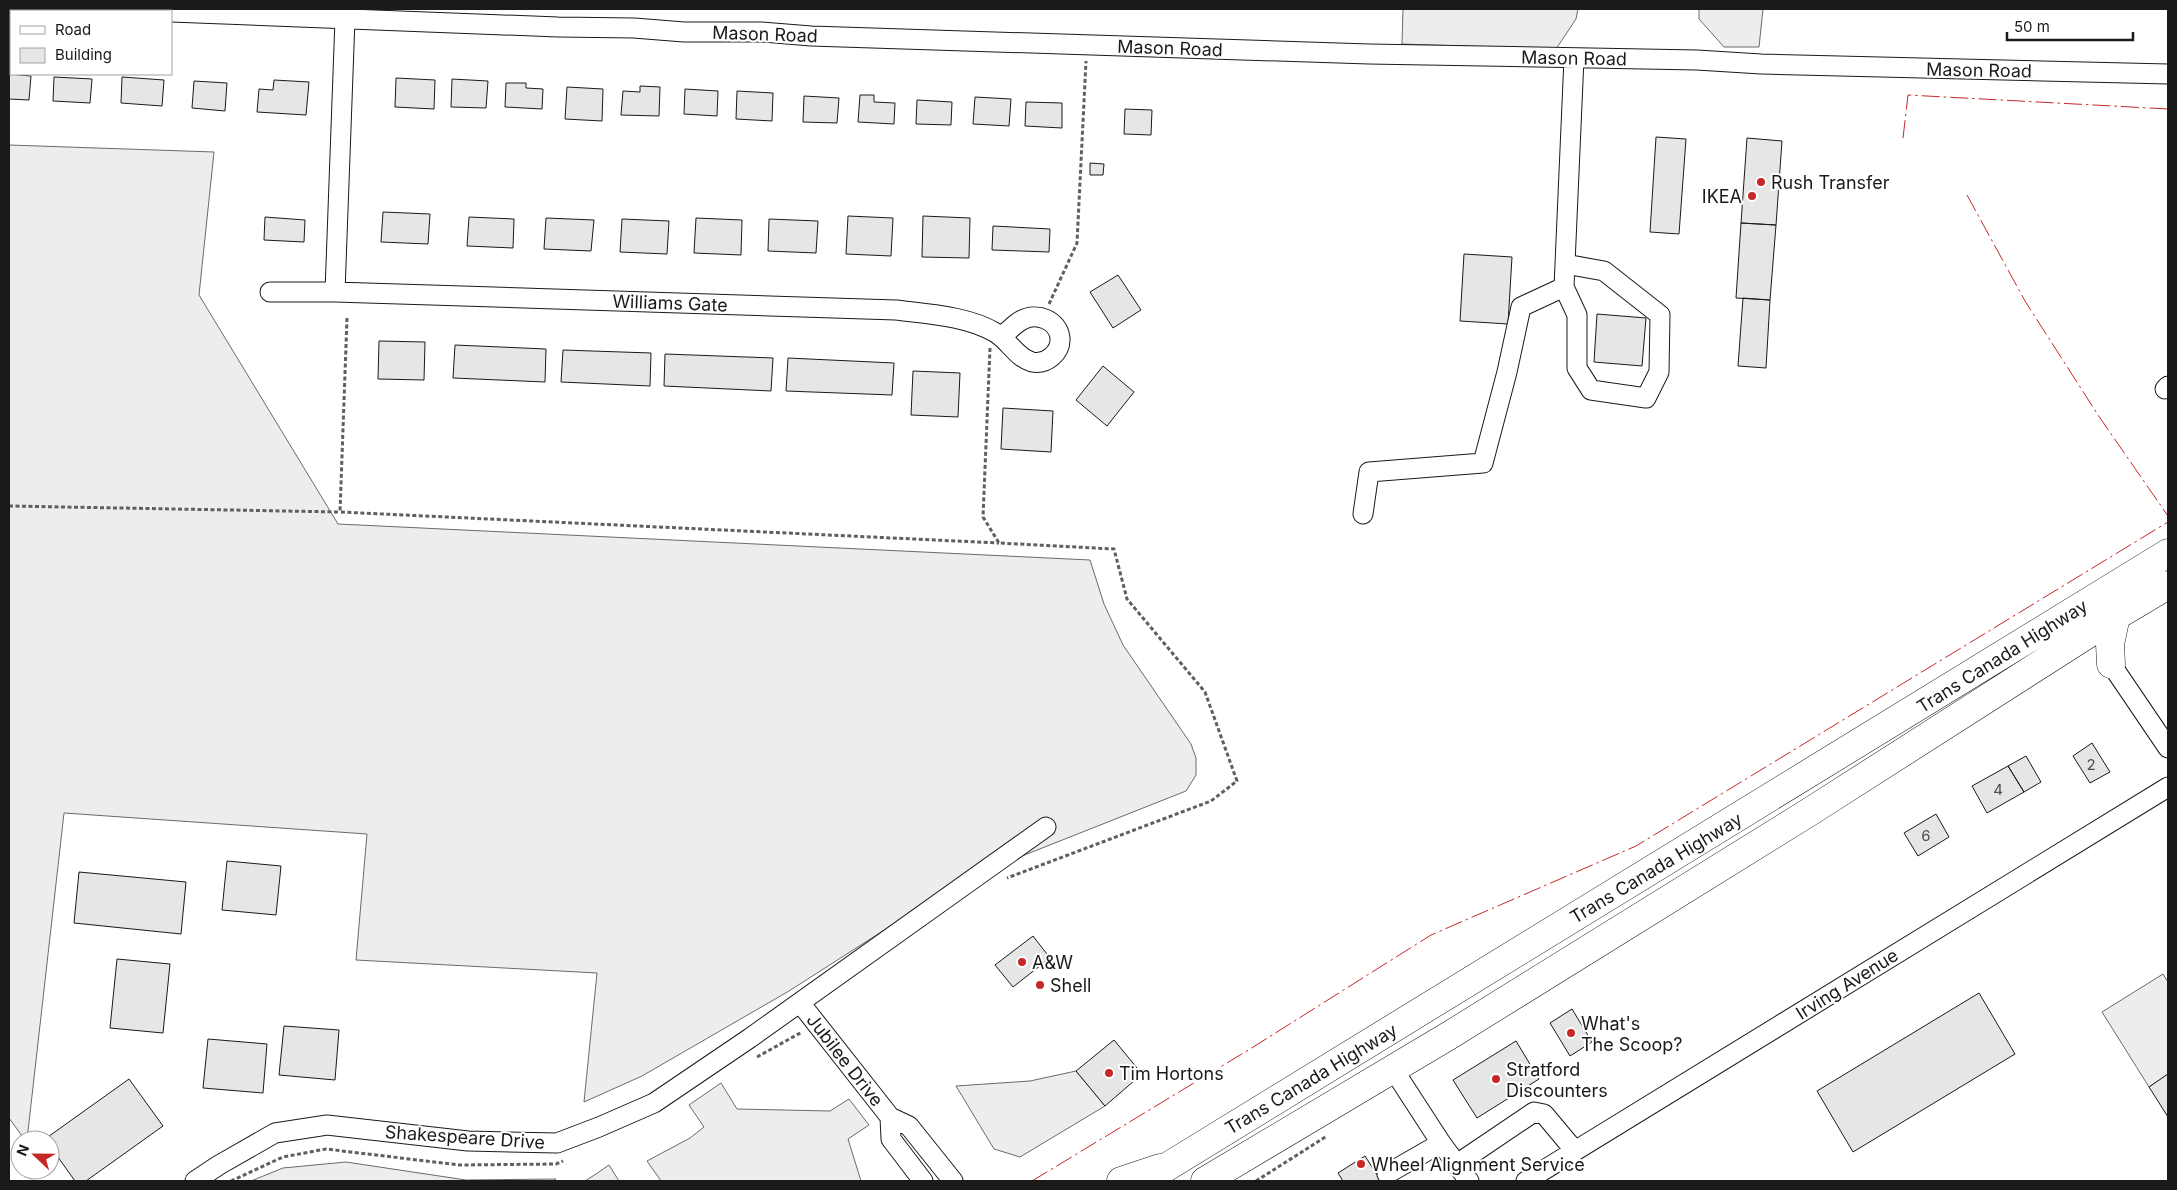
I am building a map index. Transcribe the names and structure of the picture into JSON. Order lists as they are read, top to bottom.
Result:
{
  "streets": {
    "highway": ["Trans Canada Highway"],
    "street": [
      "Mason Road",
      "Williams Gate",
      "Irving Avenue",
      "Jubilee Drive",
      "Shakespeare Drive"
    ]
  },
  "crossings": [
    ["Jubilee Drive", "Shakespeare Drive"]
  ],
  "places": [
    "Rush Transfer",
    "IKEA",
    "A&W",
    "Shell",
    "What's The Scoop?",
    "Tim Hortons",
    "Stratford Discounters",
    "Wheel Alignment Service"
  ],
  "house_numbers": ["2", "4", "6"],
  "legend": ["Road", "Building"],
  "scale_bar": "50 m",
  "north": "left"
}
